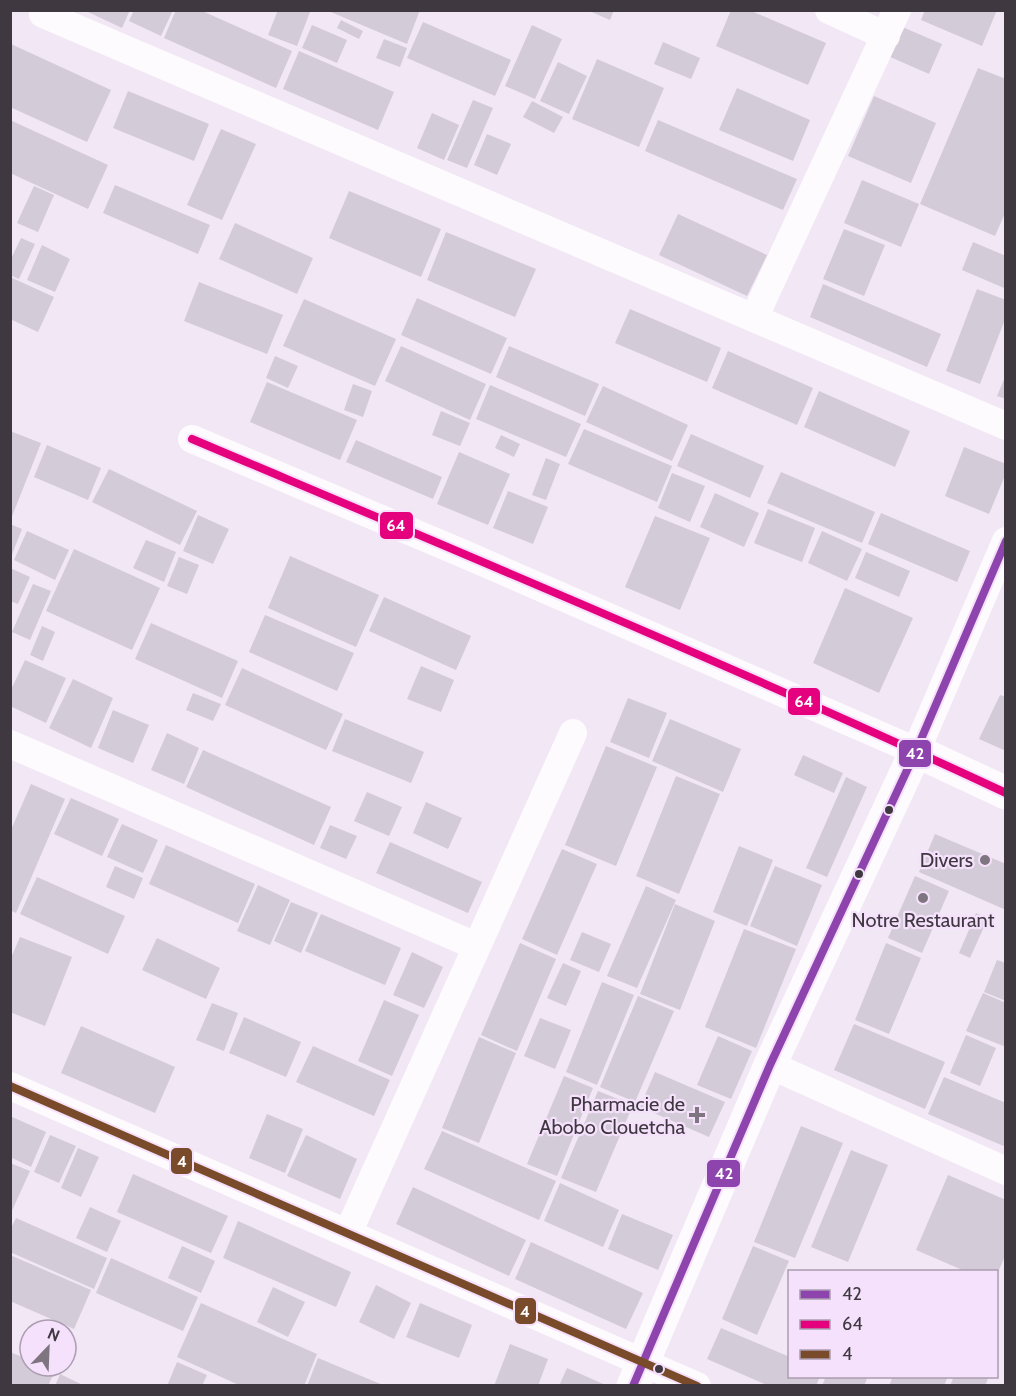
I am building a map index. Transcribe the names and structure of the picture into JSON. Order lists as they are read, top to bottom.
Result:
{
  "places": {
    "other": ["Divers", "Notre Restaurant"],
    "health": ["Pharmacie de Abobo Clouetcha"]
  },
  "lines": ["transit line 64", "transit line 42", "transit line 4"],
  "legend": ["42", "64", "4"],
  "north": "top right"
}
